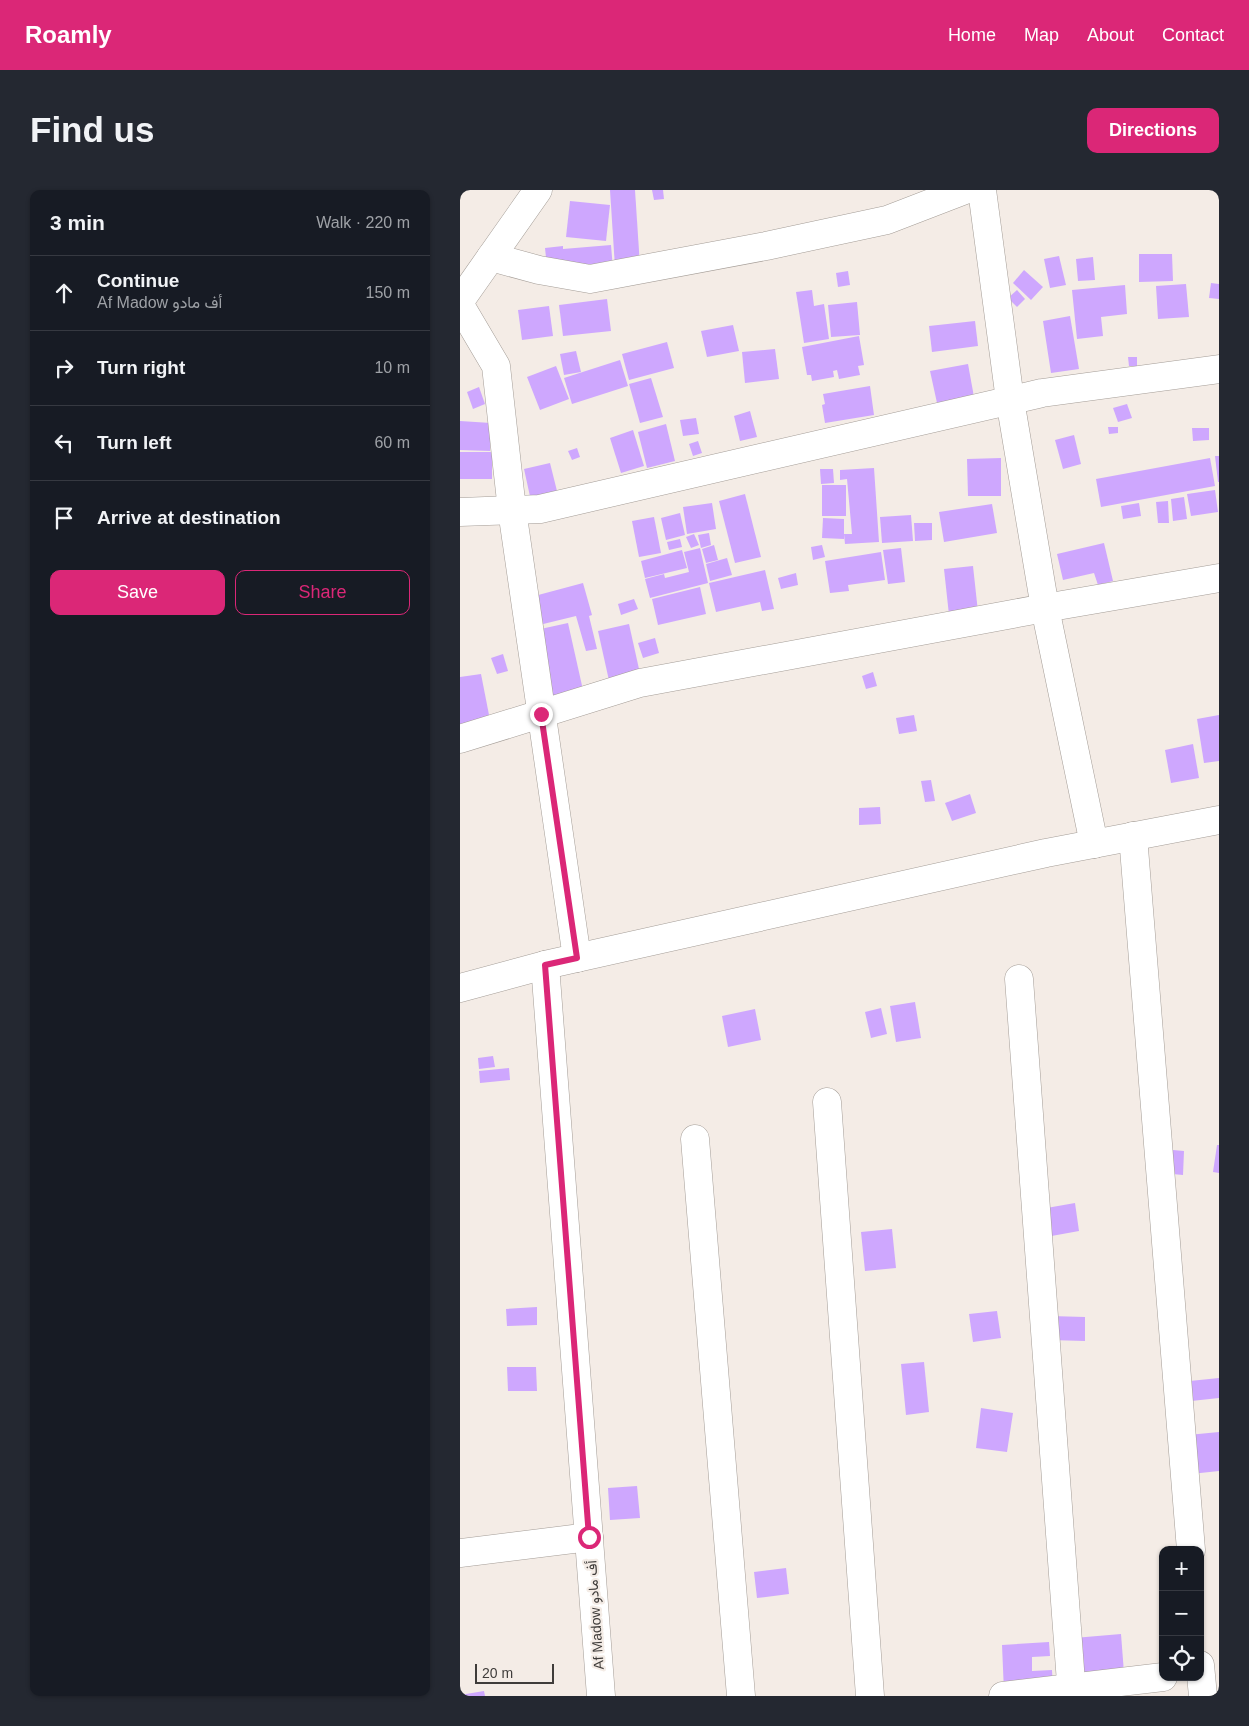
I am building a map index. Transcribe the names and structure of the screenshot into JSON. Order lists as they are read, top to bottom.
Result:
{
  "streets": {
    "street": ["Af Madow أف مادو"]
  },
  "scale_bar": "20 m",
  "page": {
    "header": "Roamly",
    "nav": [
      "Home",
      "Map",
      "About",
      "Contact"
    ],
    "buttons": [
      "Directions",
      ["Save", "Share"]
    ],
    "title": "Find us",
    "heading": ["3 min", "Walk · 220 m"],
    "list": [
      ["Continue", "Af Madow أف مادو", "150 m"],
      ["Turn right", "10 m"],
      ["Turn left", "60 m"],
      "Arrive at destination"
    ],
    "map_buttons": ["+", "−"],
    "scale": "20 m"
  }
}
